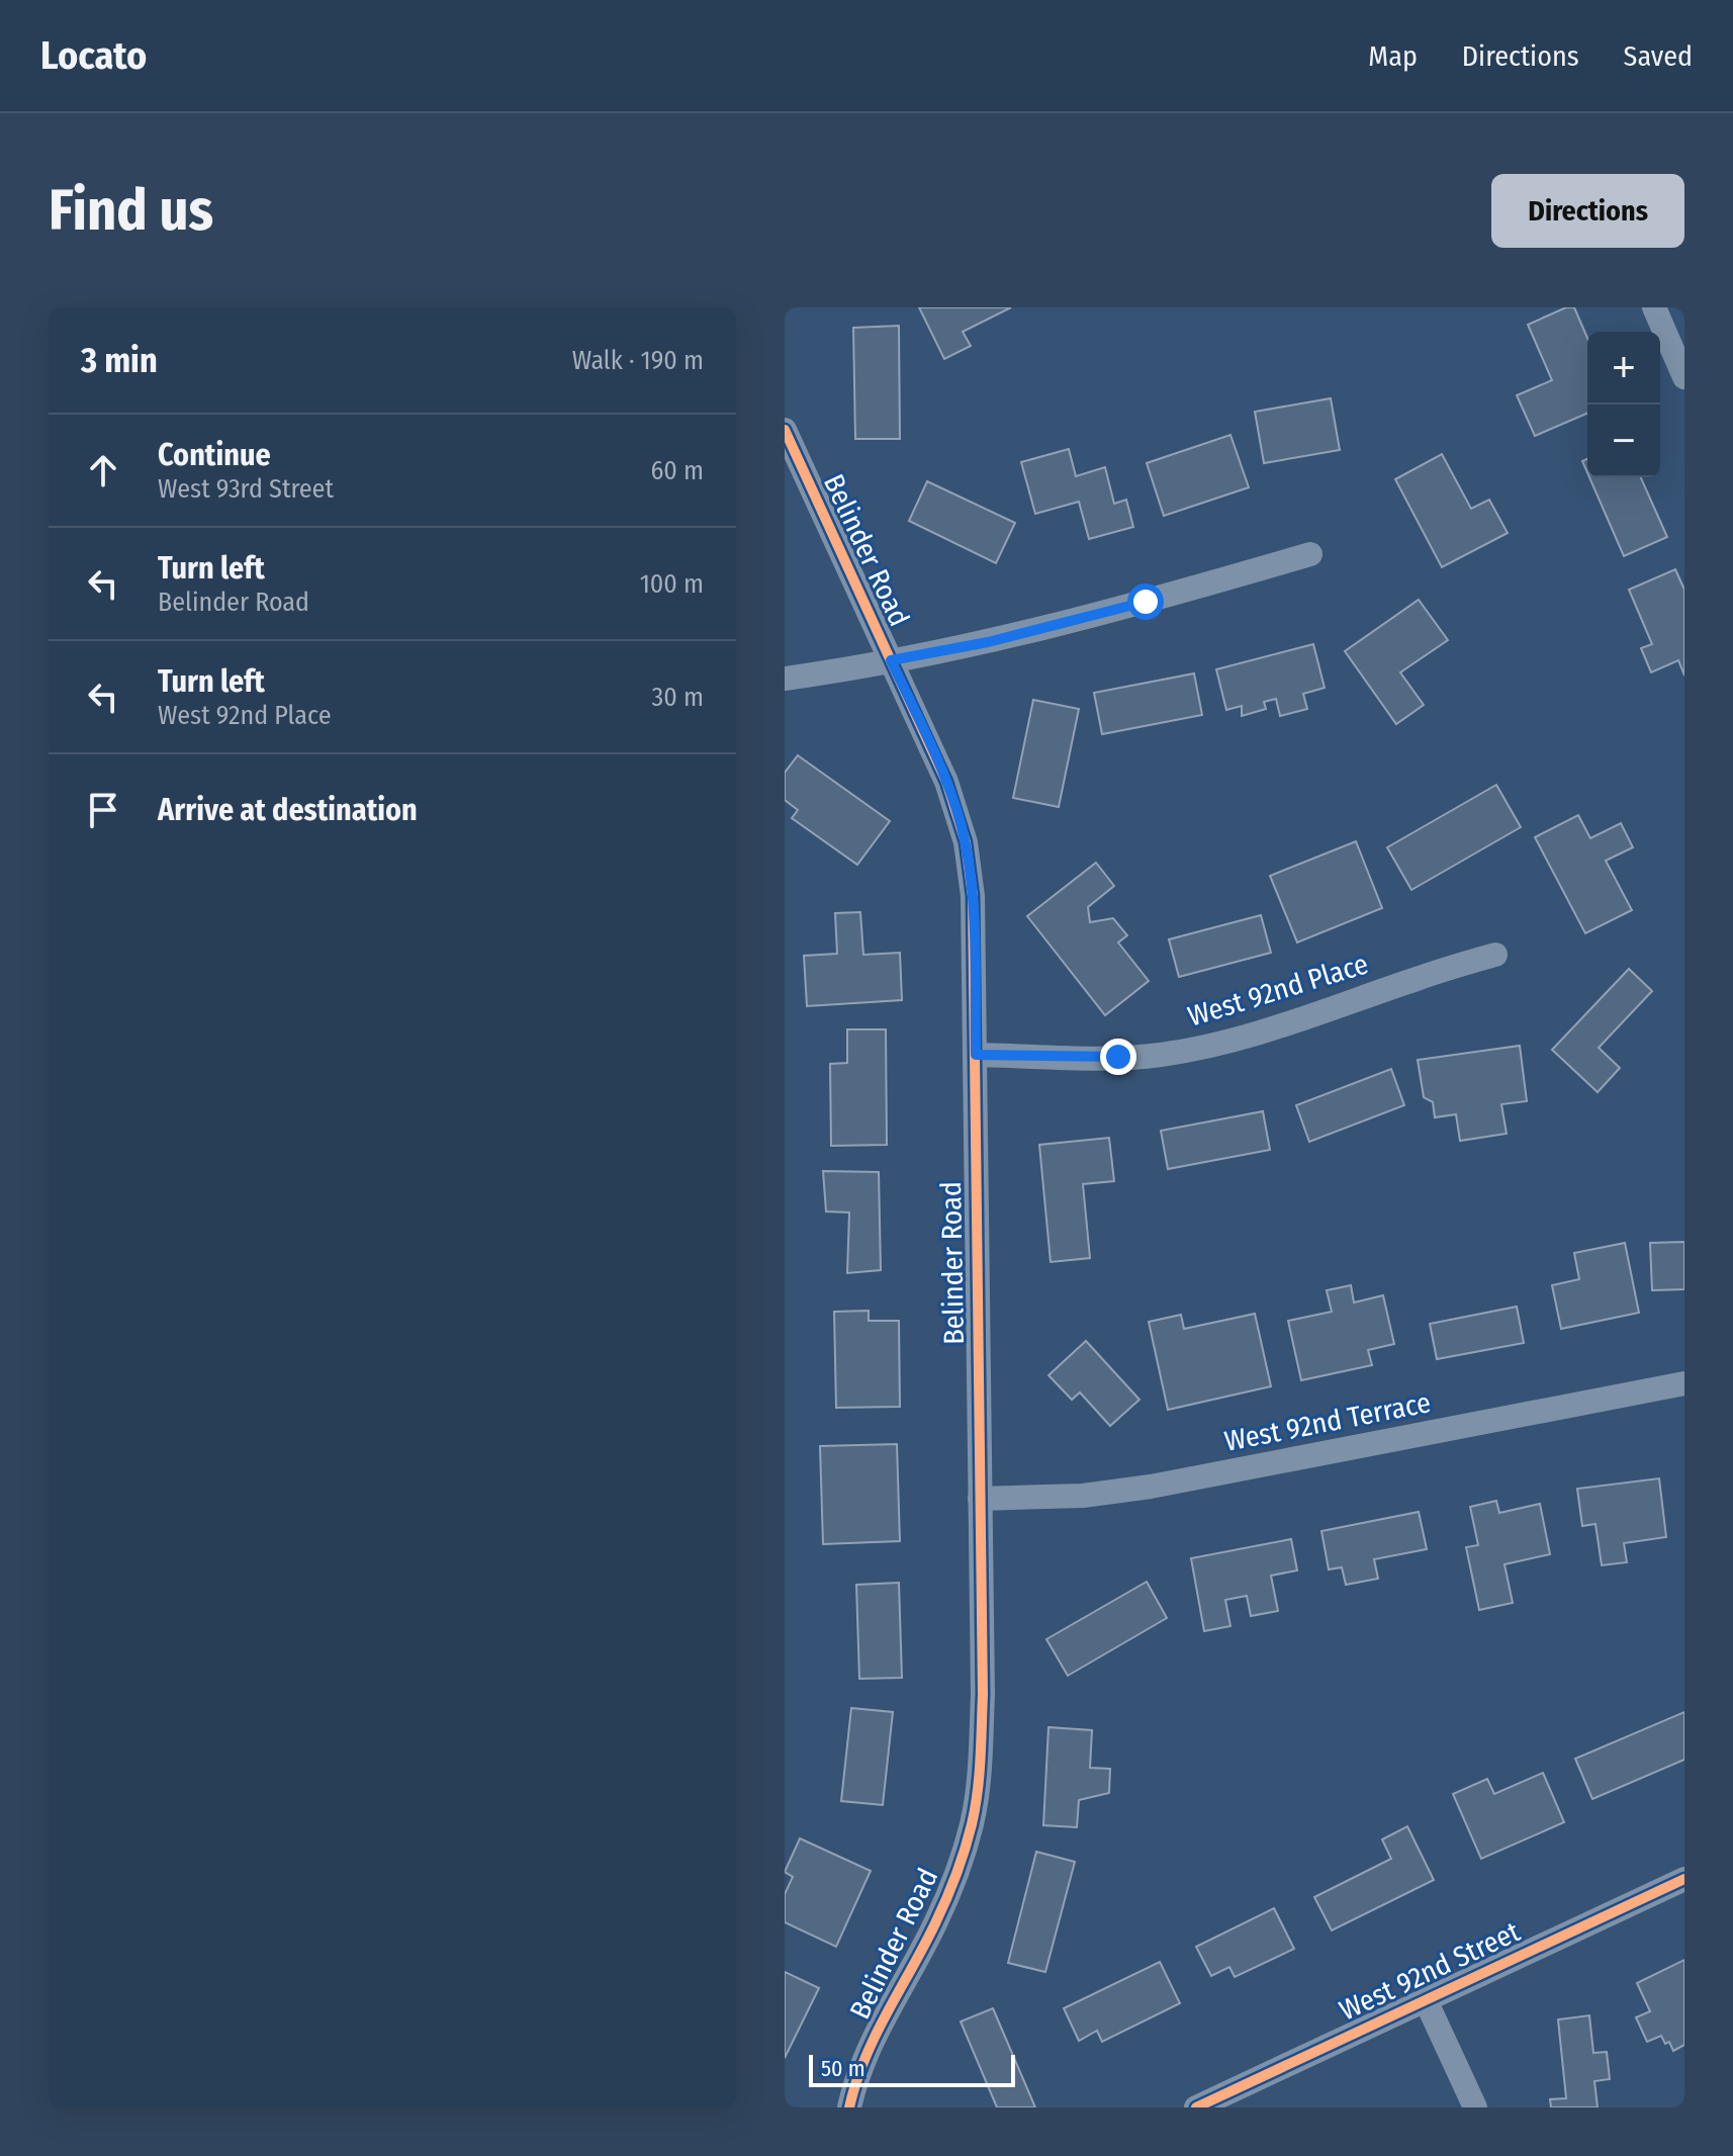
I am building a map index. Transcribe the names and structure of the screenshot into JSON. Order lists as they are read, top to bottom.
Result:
{
  "streets": {
    "street": [
      "Belinder Road",
      "West 92nd Place",
      "West 92nd Terrace",
      "West 92nd Street"
    ]
  },
  "crossings": [
    ["Belinder Road", "West 92nd Place"],
    ["Belinder Road", "West 92nd Terrace"]
  ],
  "scale_bar": "50 m",
  "page": {
    "header": "Locato",
    "nav": ["Map", "Directions", "Saved"],
    "buttons": "Directions",
    "title": "Find us",
    "heading": ["3 min", "Walk · 190 m"],
    "map_buttons": ["+", "−"],
    "list": [
      ["Continue", "West 93rd Street", "60 m"],
      ["Turn left", "Belinder Road", "100 m"],
      ["Turn left", "West 92nd Place", "30 m"],
      "Arrive at destination"
    ],
    "scale": "50 m"
  }
}
